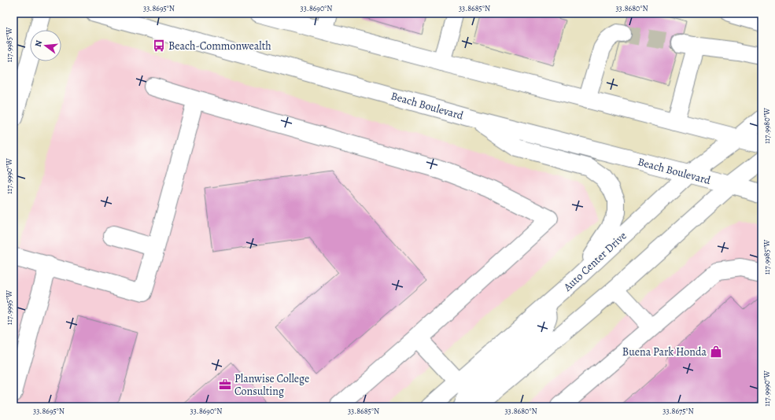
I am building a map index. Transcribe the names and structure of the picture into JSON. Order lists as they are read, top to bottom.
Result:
{
  "streets": {
    "main road": ["Beach Boulevard", "Auto Center Drive"]
  },
  "crossings": [
    ["Beach Boulevard", "Auto Center Drive"]
  ],
  "places": {
    "bus stop": ["Beach-Commonwealth"],
    "shop": ["Buena Park Honda"],
    "office": ["Planwise College Consulting"]
  },
  "north": "left",
  "coordinates": [
    "33.8695°N",
    "33.8690°N",
    "33.8685°N",
    "33.8680°N",
    "117.9985°W",
    "117.9980°W",
    "117.9990°W",
    "117.9995°W",
    "33.8675°N"
  ]
}
